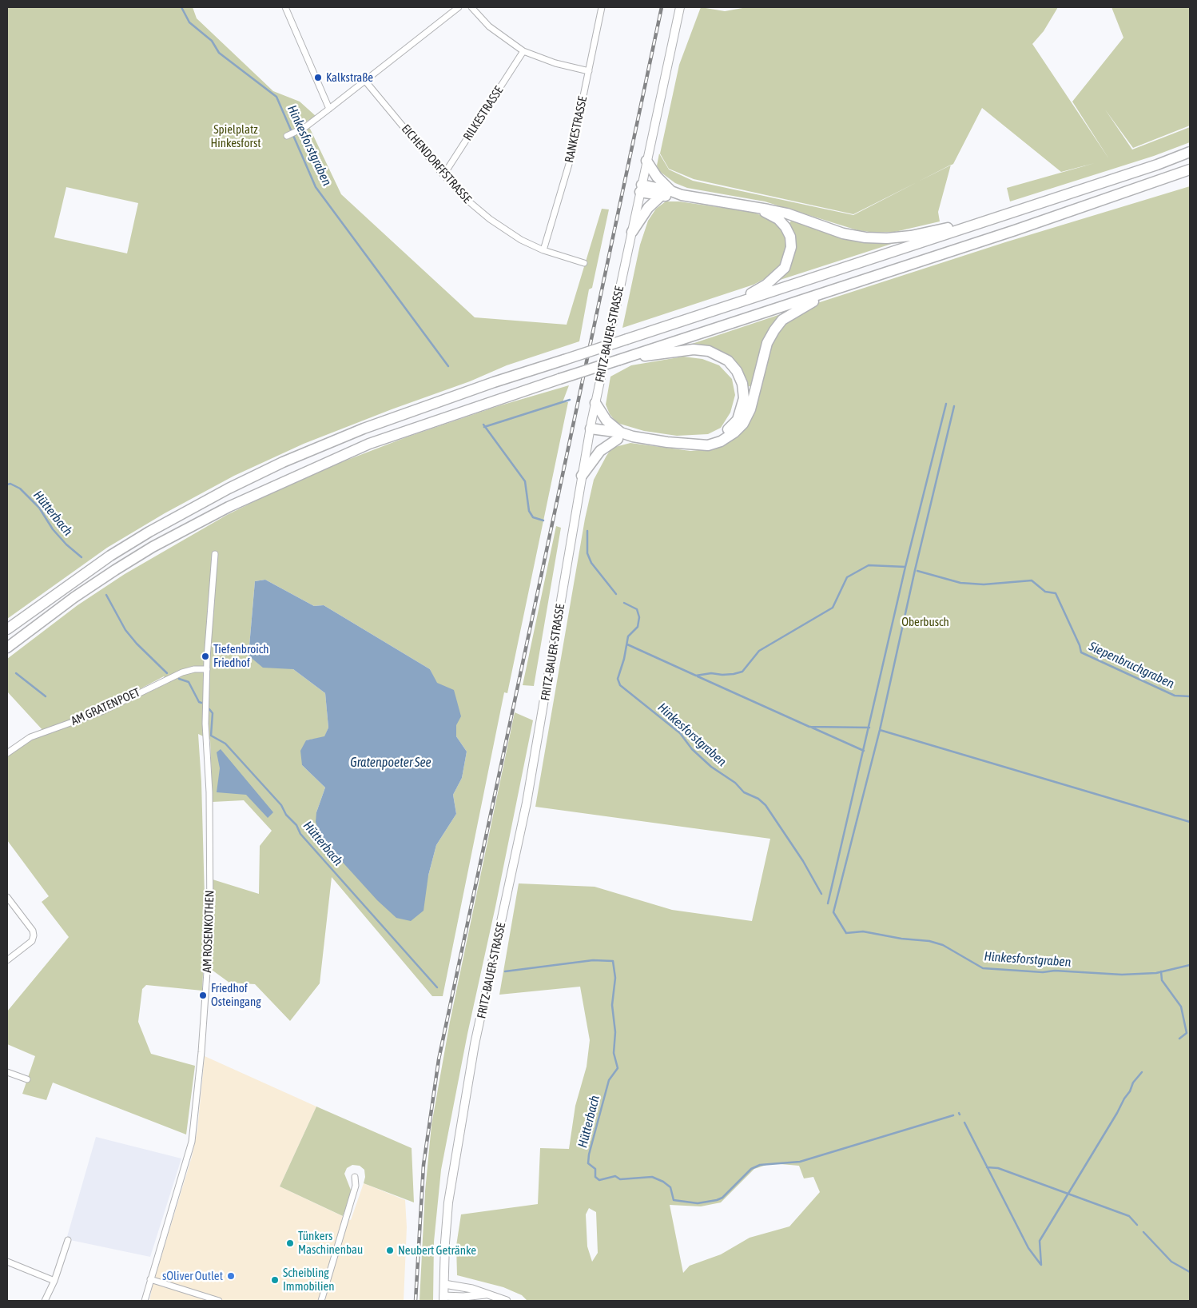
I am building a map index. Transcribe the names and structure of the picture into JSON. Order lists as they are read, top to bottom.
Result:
{
  "streets": {
    "main road": ["FRITZ-BAUER-STRASSE"],
    "street": [
      "RILKESTRASSE",
      "RANKESTRASSE",
      "EICHENDORFFSTRASSE",
      "AM GRATENPOET",
      "AM ROSENKOTHEN"
    ]
  },
  "crossings": [
    ["RILKESTRASSE", "EICHENDORFFSTRASSE"],
    ["RANKESTRASSE", "EICHENDORFFSTRASSE"],
    ["AM GRATENPOET", "AM ROSENKOTHEN"]
  ],
  "water": [
    "Hinkesforstgraben",
    "Hütterbach",
    "Siepenbruchgraben",
    "Gratenpoeter See"
  ],
  "parks": ["Spielplatz Hinkesforst", "Oberbusch"],
  "places": [
    "Kalkstraße",
    "Tiefenbroich Friedhof",
    "Friedhof Osteingang",
    "Tünkers Maschinenbau",
    "Neubert Getränke",
    "sOliver Outlet",
    "Scheibling Immobilien"
  ]
}
